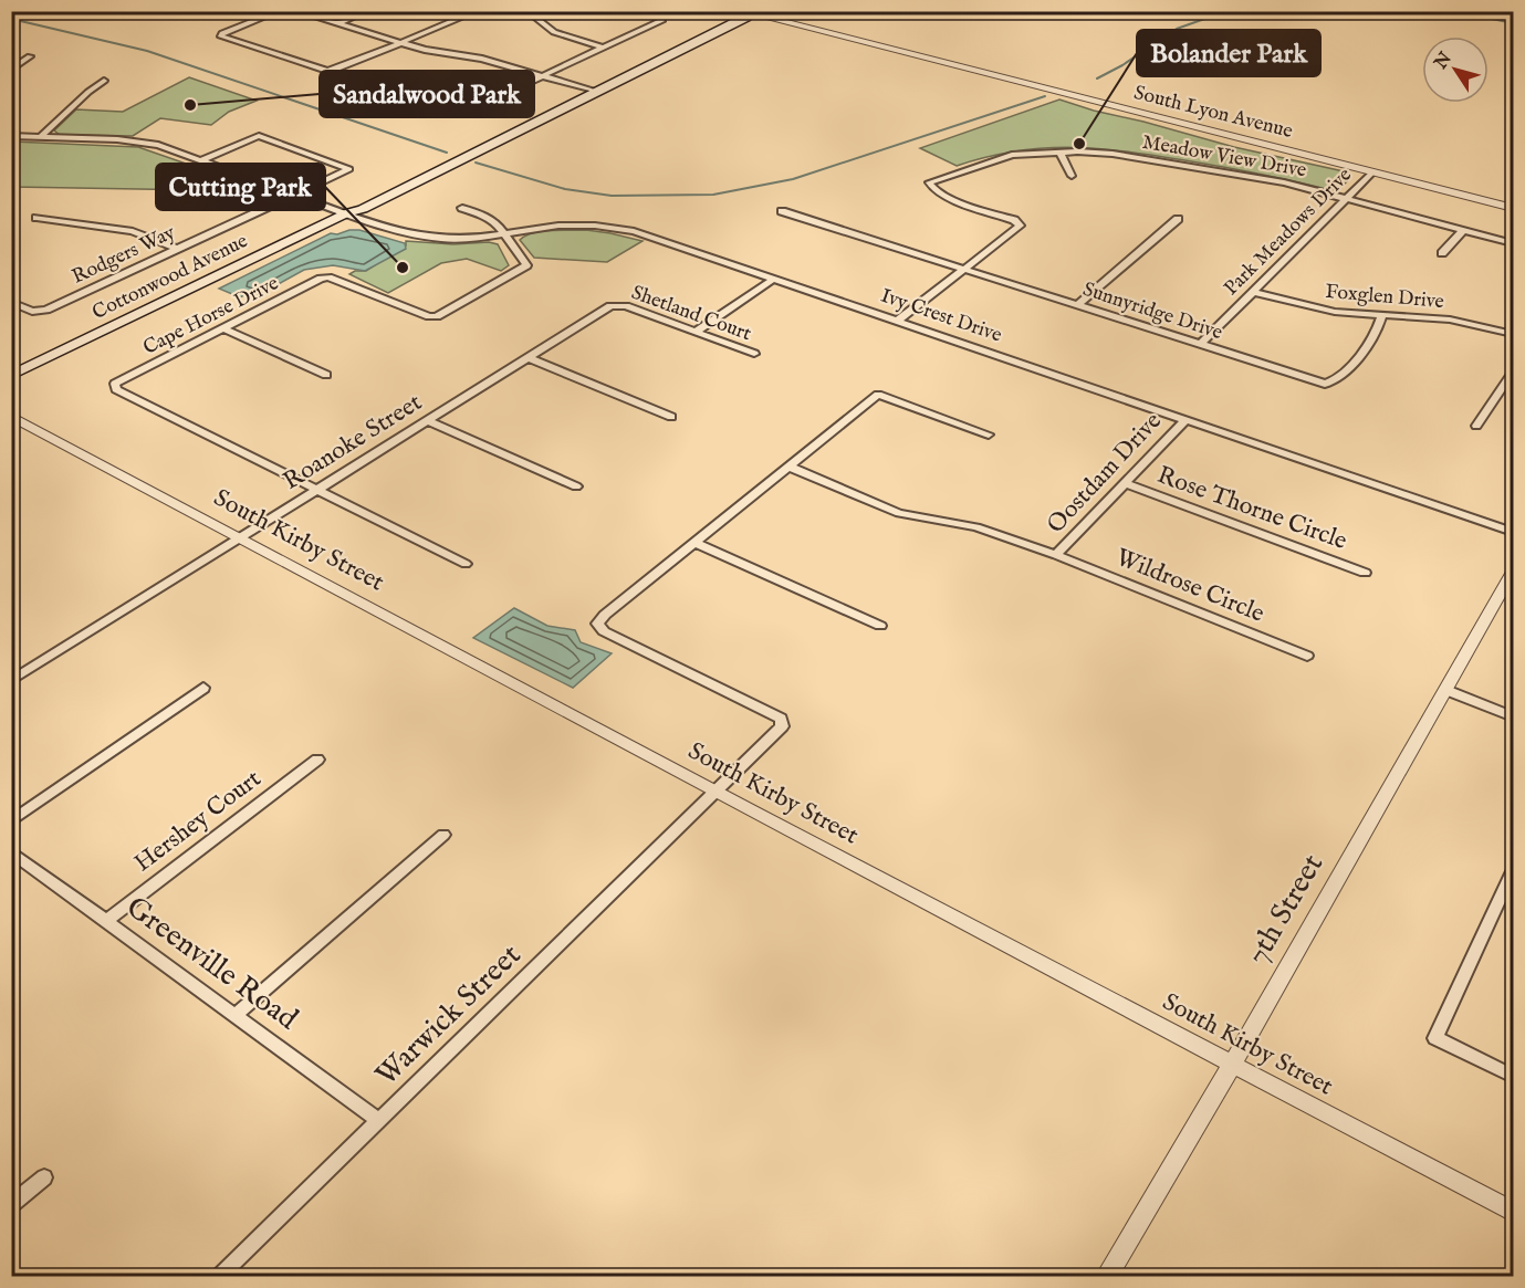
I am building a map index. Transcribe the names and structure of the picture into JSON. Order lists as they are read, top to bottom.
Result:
{
  "streets": {
    "main road": ["Cottonwood Avenue"],
    "street": [
      "South Lyon Avenue",
      "Meadow View Drive",
      "Park Meadows Drive",
      "Rodgers Way",
      "Foxglen Drive",
      "Sunnyridge Drive",
      "Shetland Court",
      "Cape Horse Drive",
      "Ivy Crest Drive",
      "Roanoke Street",
      "Oostdam Drive",
      "Rose Thorne Circle",
      "South Kirby Street",
      "Wildrose Circle",
      "Hershey Court",
      "7th Street",
      "Greenville Road",
      "Warwick Street"
    ]
  },
  "crossings": [
    ["South Lyon Avenue", "Park Meadows Drive"],
    ["South Lyon Avenue", "Cottonwood Avenue"],
    ["Meadow View Drive", "Park Meadows Drive"],
    ["Meadow View Drive", "Sunnyridge Drive"],
    ["Park Meadows Drive", "Foxglen Drive"],
    ["Park Meadows Drive", "Sunnyridge Drive"],
    ["Rodgers Way", "Ivy Crest Drive"],
    ["Cottonwood Avenue", "Ivy Crest Drive"],
    ["Foxglen Drive", "Sunnyridge Drive"],
    ["Shetland Court", "Roanoke Street"],
    ["Cape Horse Drive", "Ivy Crest Drive"],
    ["Cape Horse Drive", "Roanoke Street"],
    ["Ivy Crest Drive", "Oostdam Drive"],
    ["Roanoke Street", "South Kirby Street"],
    ["Oostdam Drive", "Rose Thorne Circle"],
    ["Oostdam Drive", "Wildrose Circle"],
    ["South Kirby Street", "7th Street"],
    ["South Kirby Street", "Warwick Street"],
    ["Hershey Court", "Greenville Road"],
    ["Greenville Road", "Warwick Street"]
  ],
  "places": ["Sandalwood Park", "Bolander Park", "Cutting Park"],
  "north": "top left"
}
